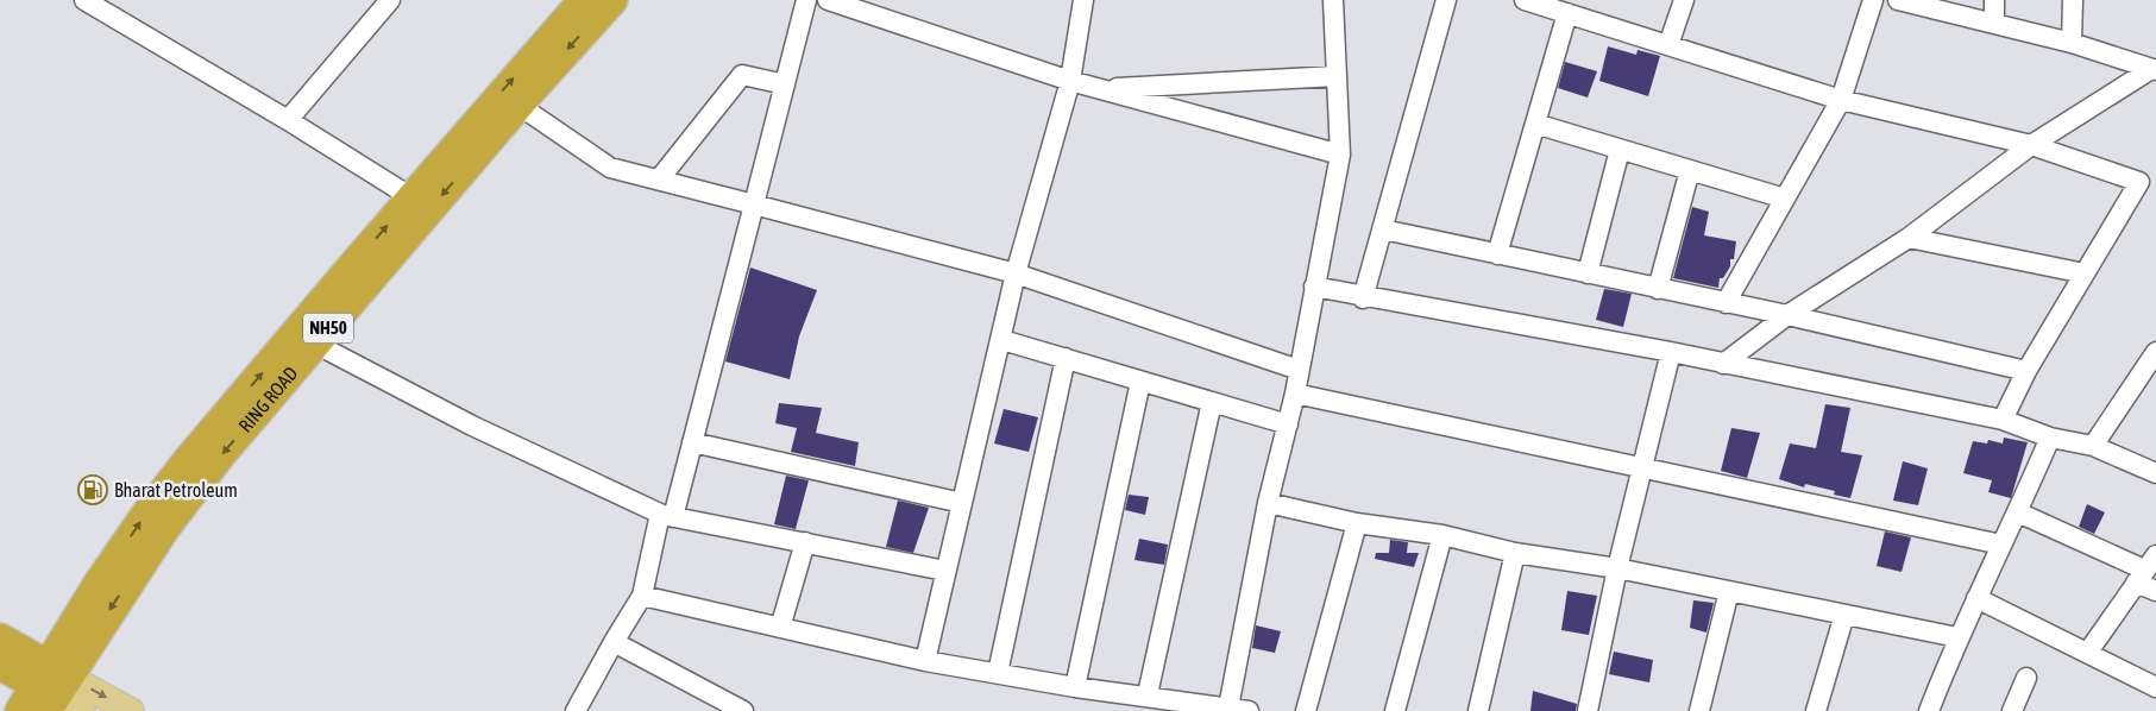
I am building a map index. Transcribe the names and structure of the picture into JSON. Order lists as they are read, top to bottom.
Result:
{
  "streets": {
    "highway": ["NH50", "RING ROAD"]
  },
  "places": {
    "fuel station": ["Bharat Petroleum"]
  }
}
